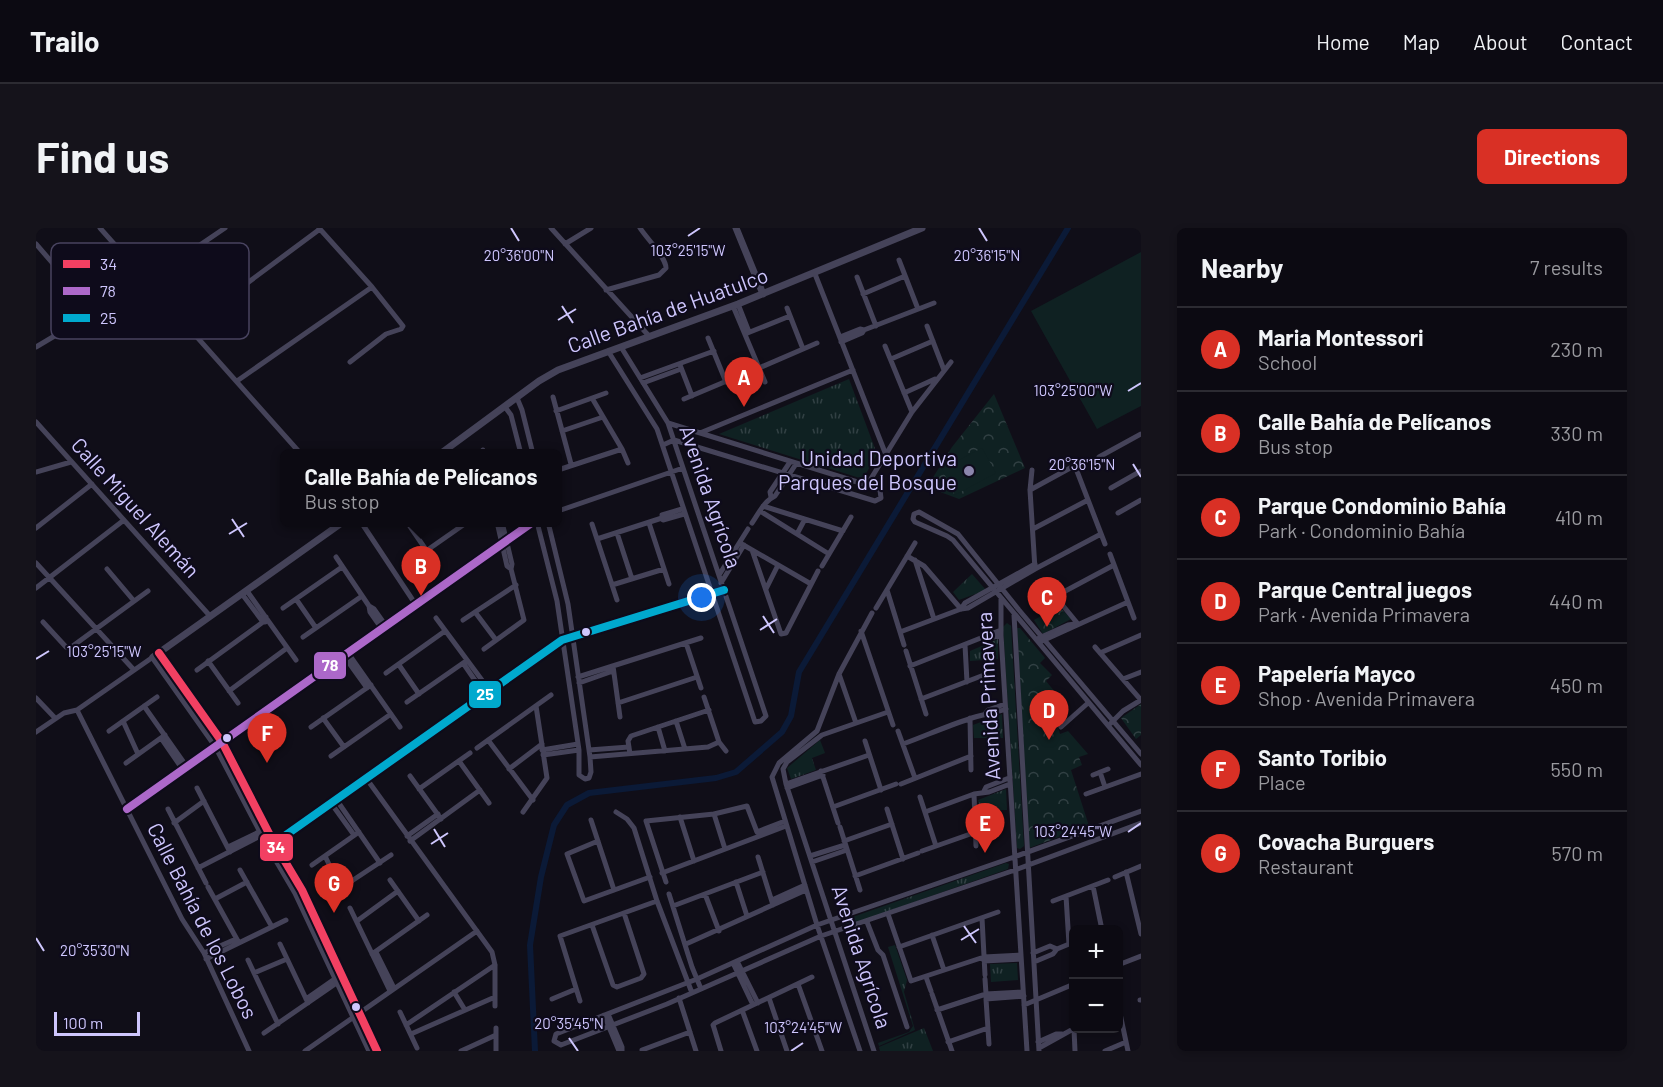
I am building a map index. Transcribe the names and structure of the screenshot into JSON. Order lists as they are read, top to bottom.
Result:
{
  "streets": {
    "street": [
      "Calle Bahía de Huatulco",
      "Avenida Agrícola",
      "Calle Miguel Alemán",
      "Avenida Primavera",
      "Calle Bahía de los Lobos"
    ]
  },
  "crossings": [
    ["Calle Bahía de Huatulco", "Avenida Agrícola"]
  ],
  "places": ["Unidad Deportiva Parques del Bosque"],
  "lines": ["transit line 78", "transit line 25", "transit line 34"],
  "legend": ["34", "78", "25"],
  "scale_bar": "100 m",
  "page": {
    "header": "Trailo",
    "nav": [
      "Home",
      "Map",
      "About",
      "Contact"
    ],
    "buttons": "Directions",
    "title": "Find us",
    "heading": ["Nearby", "7 results"],
    "list": [
      {
        "mark": "A",
        "name": "Maria Montessori",
        "note": "School",
        "value": "230 m"
      },
      {
        "mark": "B",
        "name": "Calle Bahía de Pelícanos",
        "note": "Bus stop",
        "value": "330 m"
      },
      {
        "mark": "C",
        "name": "Parque Condominio Bahía",
        "note": "Park · Condominio Bahía",
        "value": "410 m"
      },
      {
        "mark": "D",
        "name": "Parque Central juegos",
        "note": "Park · Avenida Primavera",
        "value": "440 m"
      },
      {
        "mark": "E",
        "name": "Papelería Mayco",
        "note": "Shop · Avenida Primavera",
        "value": "450 m"
      },
      {
        "mark": "F",
        "name": "Santo Toribio",
        "note": "Place",
        "value": "550 m"
      },
      {
        "mark": "G",
        "name": "Covacha Burguers",
        "note": "Restaurant",
        "value": "570 m"
      }
    ],
    "pins": [
      "A",
      "B",
      "C",
      "D",
      "F",
      "E",
      "G"
    ],
    "popup": ["Calle Bahía de Pelícanos", "Bus stop"],
    "map_buttons": ["+", "−"],
    "scale": "100 m"
  },
  "coordinates": [
    "103°25'15\"W",
    "20°36'00\"N",
    "20°36'15\"N",
    "103°25'00\"W",
    "103°24'45\"W",
    "20°35'30\"N",
    "20°35'45\"N"
  ]
}
